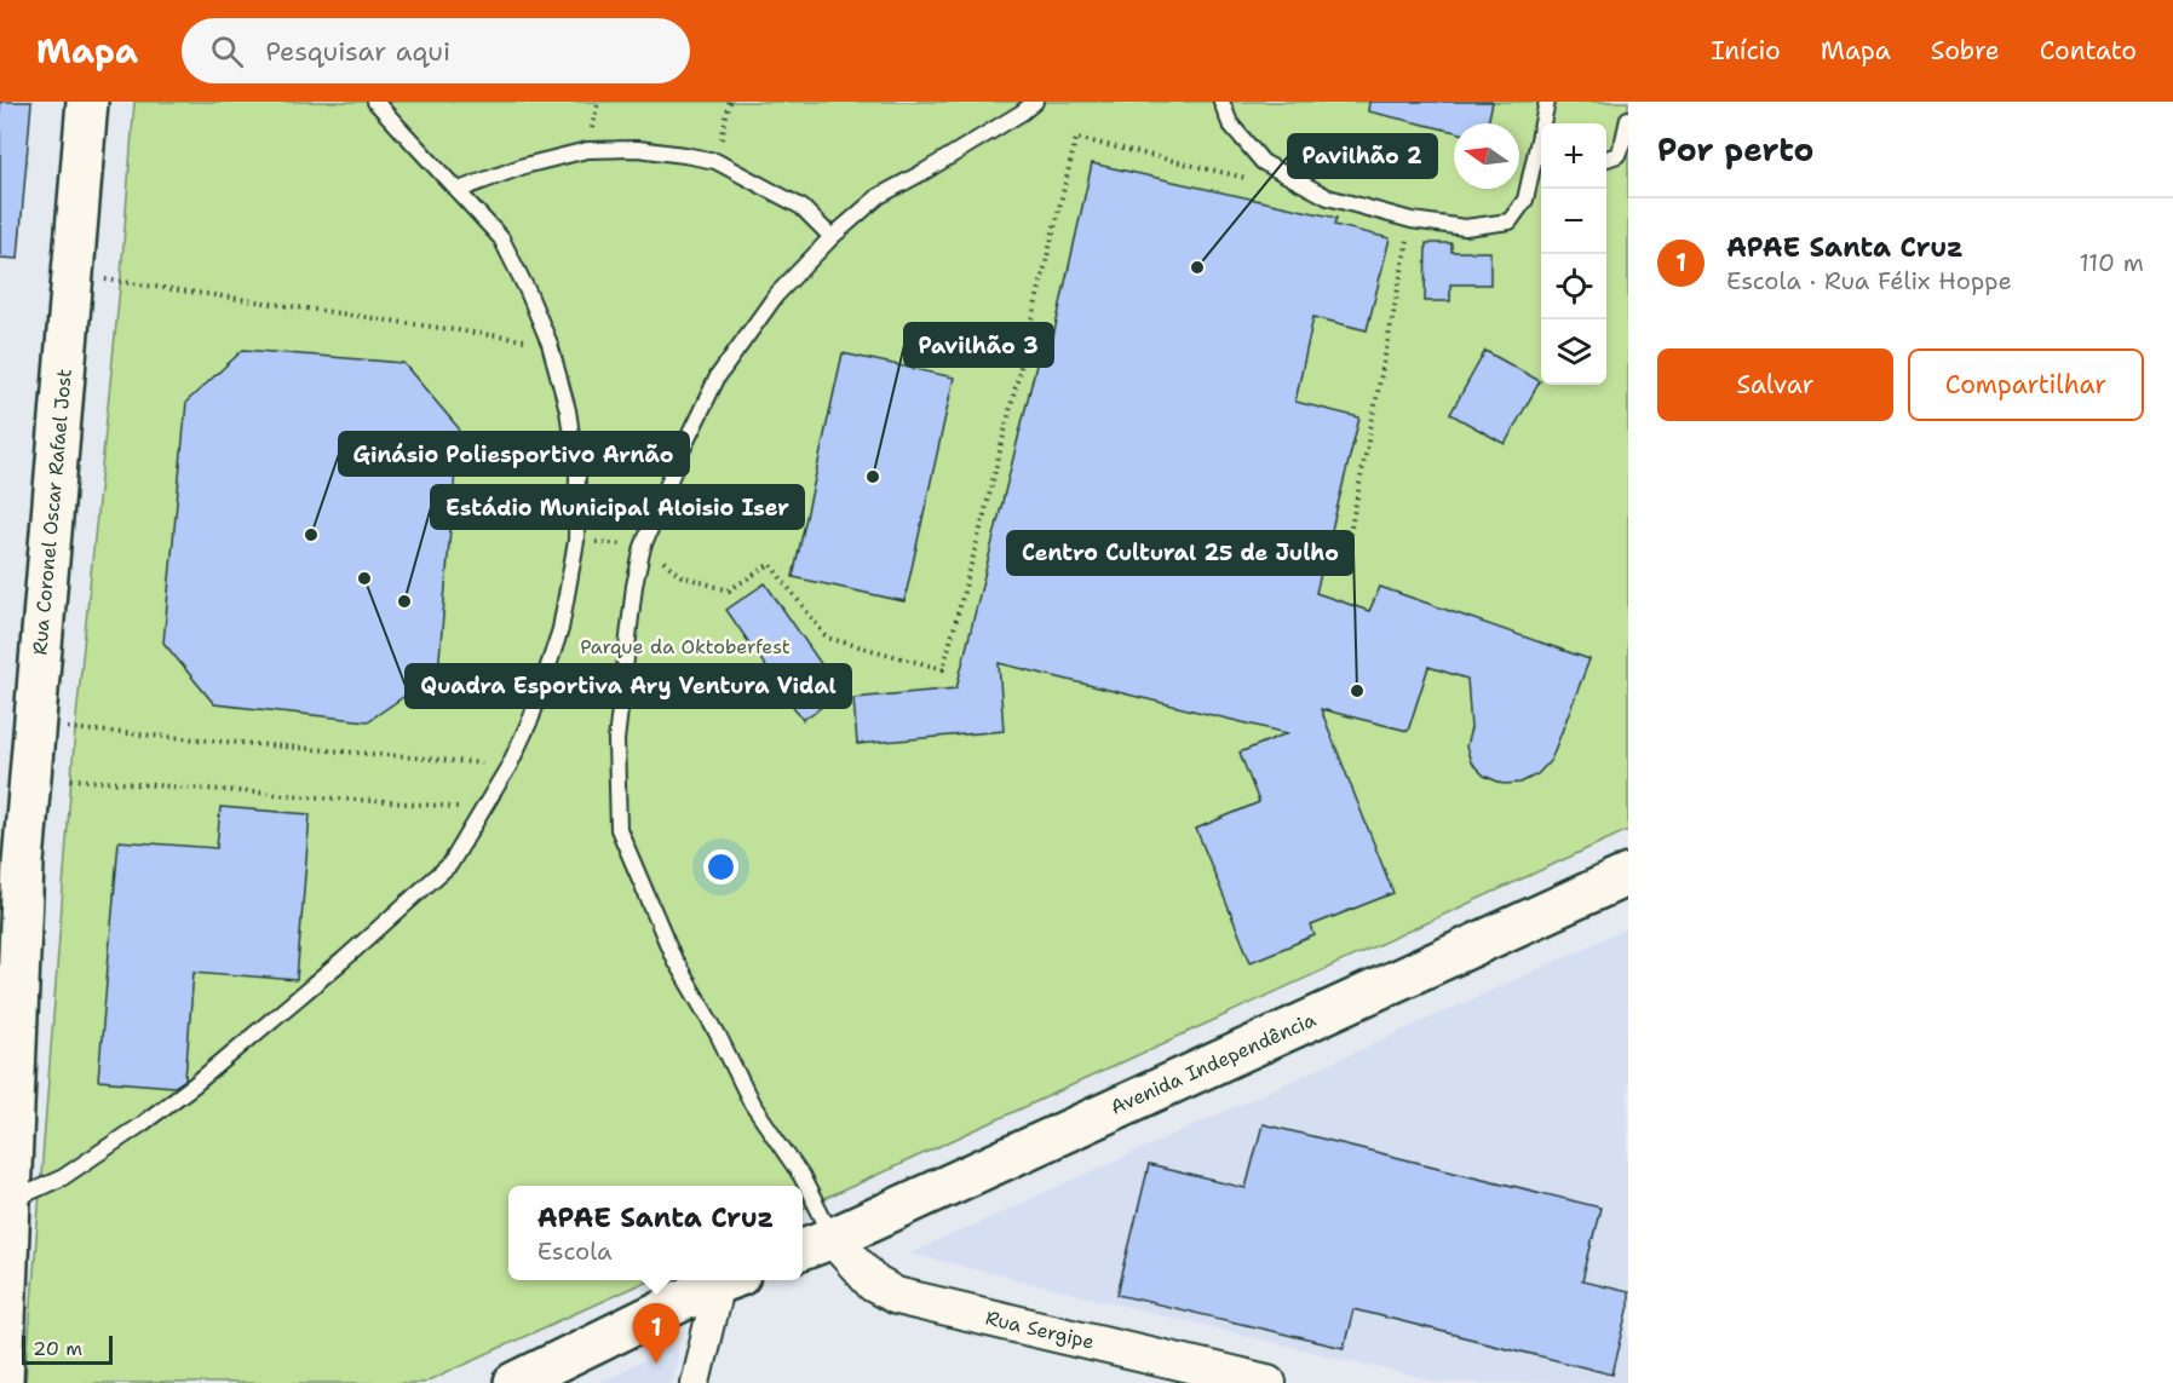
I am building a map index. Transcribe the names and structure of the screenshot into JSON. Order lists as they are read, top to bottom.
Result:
{
  "streets": {
    "main road": ["Rua Coronel Oscar Rafael Jost", "Avenida Independência"],
    "street": ["Rua Sergipe"]
  },
  "crossings": [
    ["Avenida Independência", "Rua Sergipe"]
  ],
  "parks": ["Parque da Oktoberfest"],
  "places": [
    "Pavilhão 2",
    "Pavilhão 3",
    "Ginásio Poliesportivo Arnão",
    "Quadra Esportiva Ary Ventura Vidal",
    "Estádio Municipal Aloisio Iser",
    "Centro Cultural 25 de Julho"
  ],
  "scale_bar": "20 m",
  "north": "left",
  "page": {
    "header": "Mapa",
    "search": "Pesquisar aqui",
    "nav": [
      "Início",
      "Mapa",
      "Sobre",
      "Contato"
    ],
    "heading": "Por perto",
    "map_buttons": ["+", "−"],
    "list": [
      {
        "mark": "1",
        "name": "APAE Santa Cruz",
        "note": "Escola · Rua Félix Hoppe",
        "value": "110 m"
      }
    ],
    "buttons": ["Salvar", "Compartilhar"],
    "popup": ["APAE Santa Cruz", "Escola"],
    "pins": "1",
    "scale": "20 m"
  }
}
